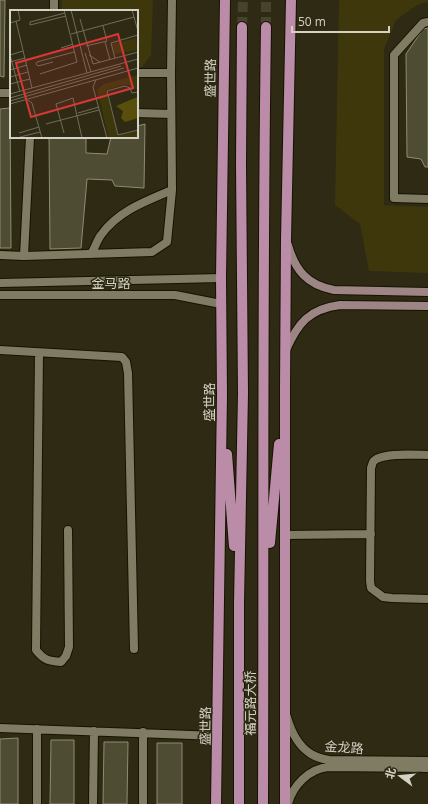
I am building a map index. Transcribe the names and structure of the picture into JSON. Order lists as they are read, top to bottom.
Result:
{
  "streets": {
    "main road": ["盛世路", "福元路大桥"],
    "street": ["金马路", "金龙路"]
  },
  "crossings": [
    ["盛世路", "金马路"]
  ],
  "scale_bar": "50 m",
  "north": "left"
}
